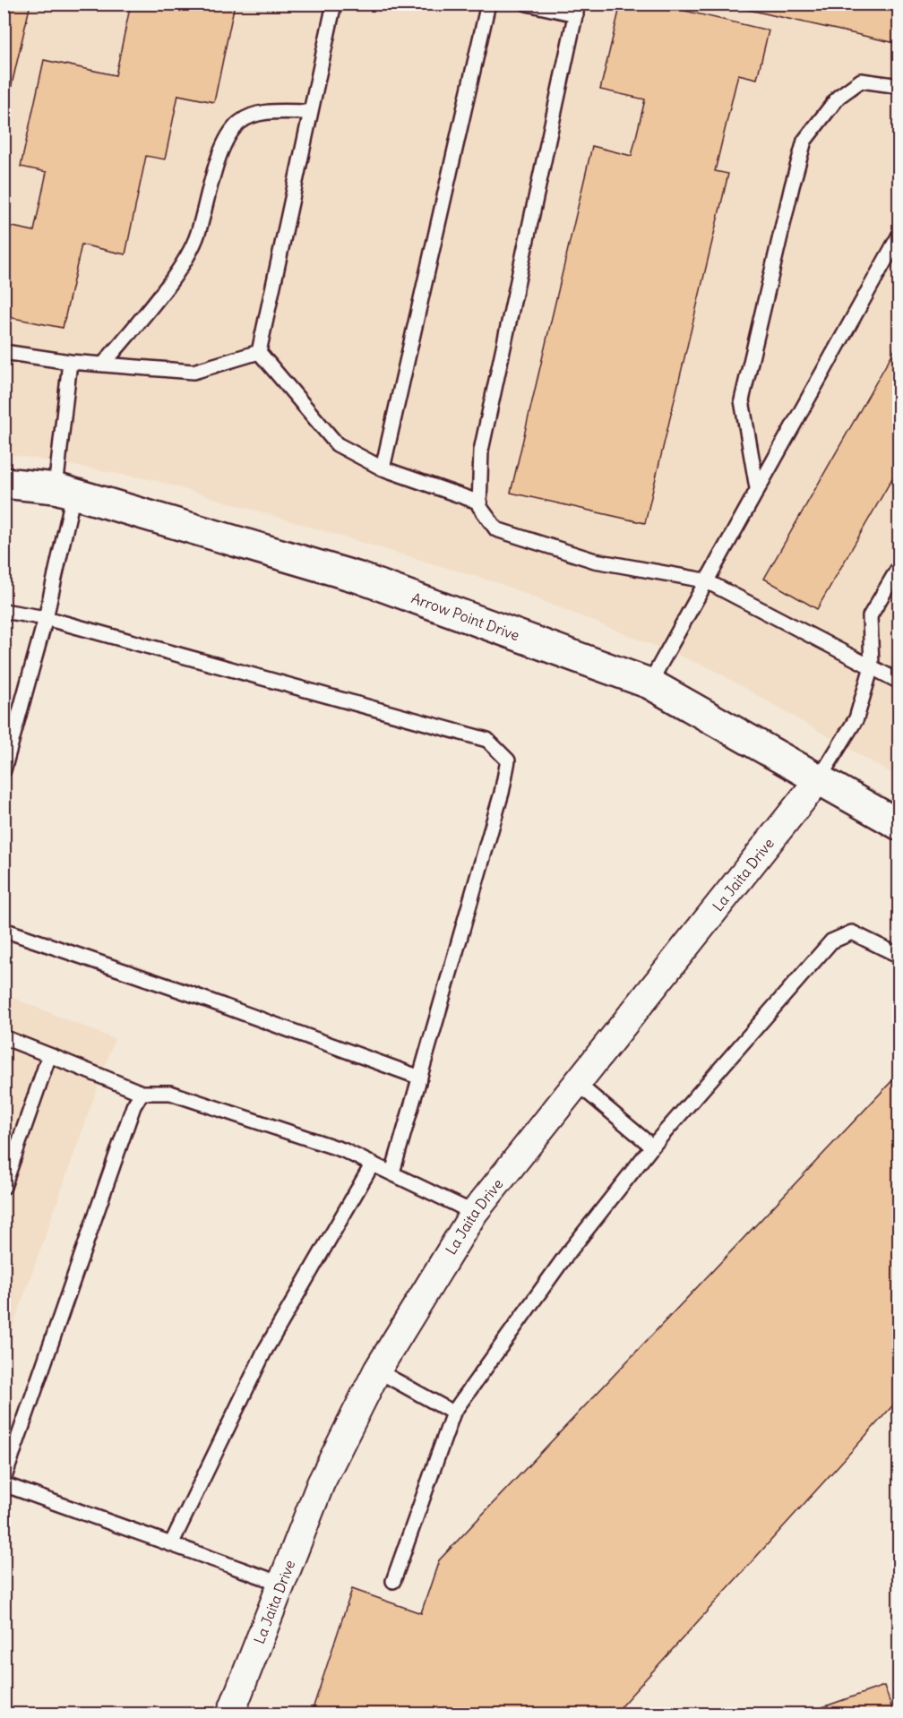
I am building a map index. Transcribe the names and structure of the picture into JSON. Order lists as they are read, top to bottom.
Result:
{
  "streets": {
    "street": ["Arrow Point Drive", "La Jaita Drive"]
  },
  "crossings": [
    ["Arrow Point Drive", "La Jaita Drive"]
  ]
}
